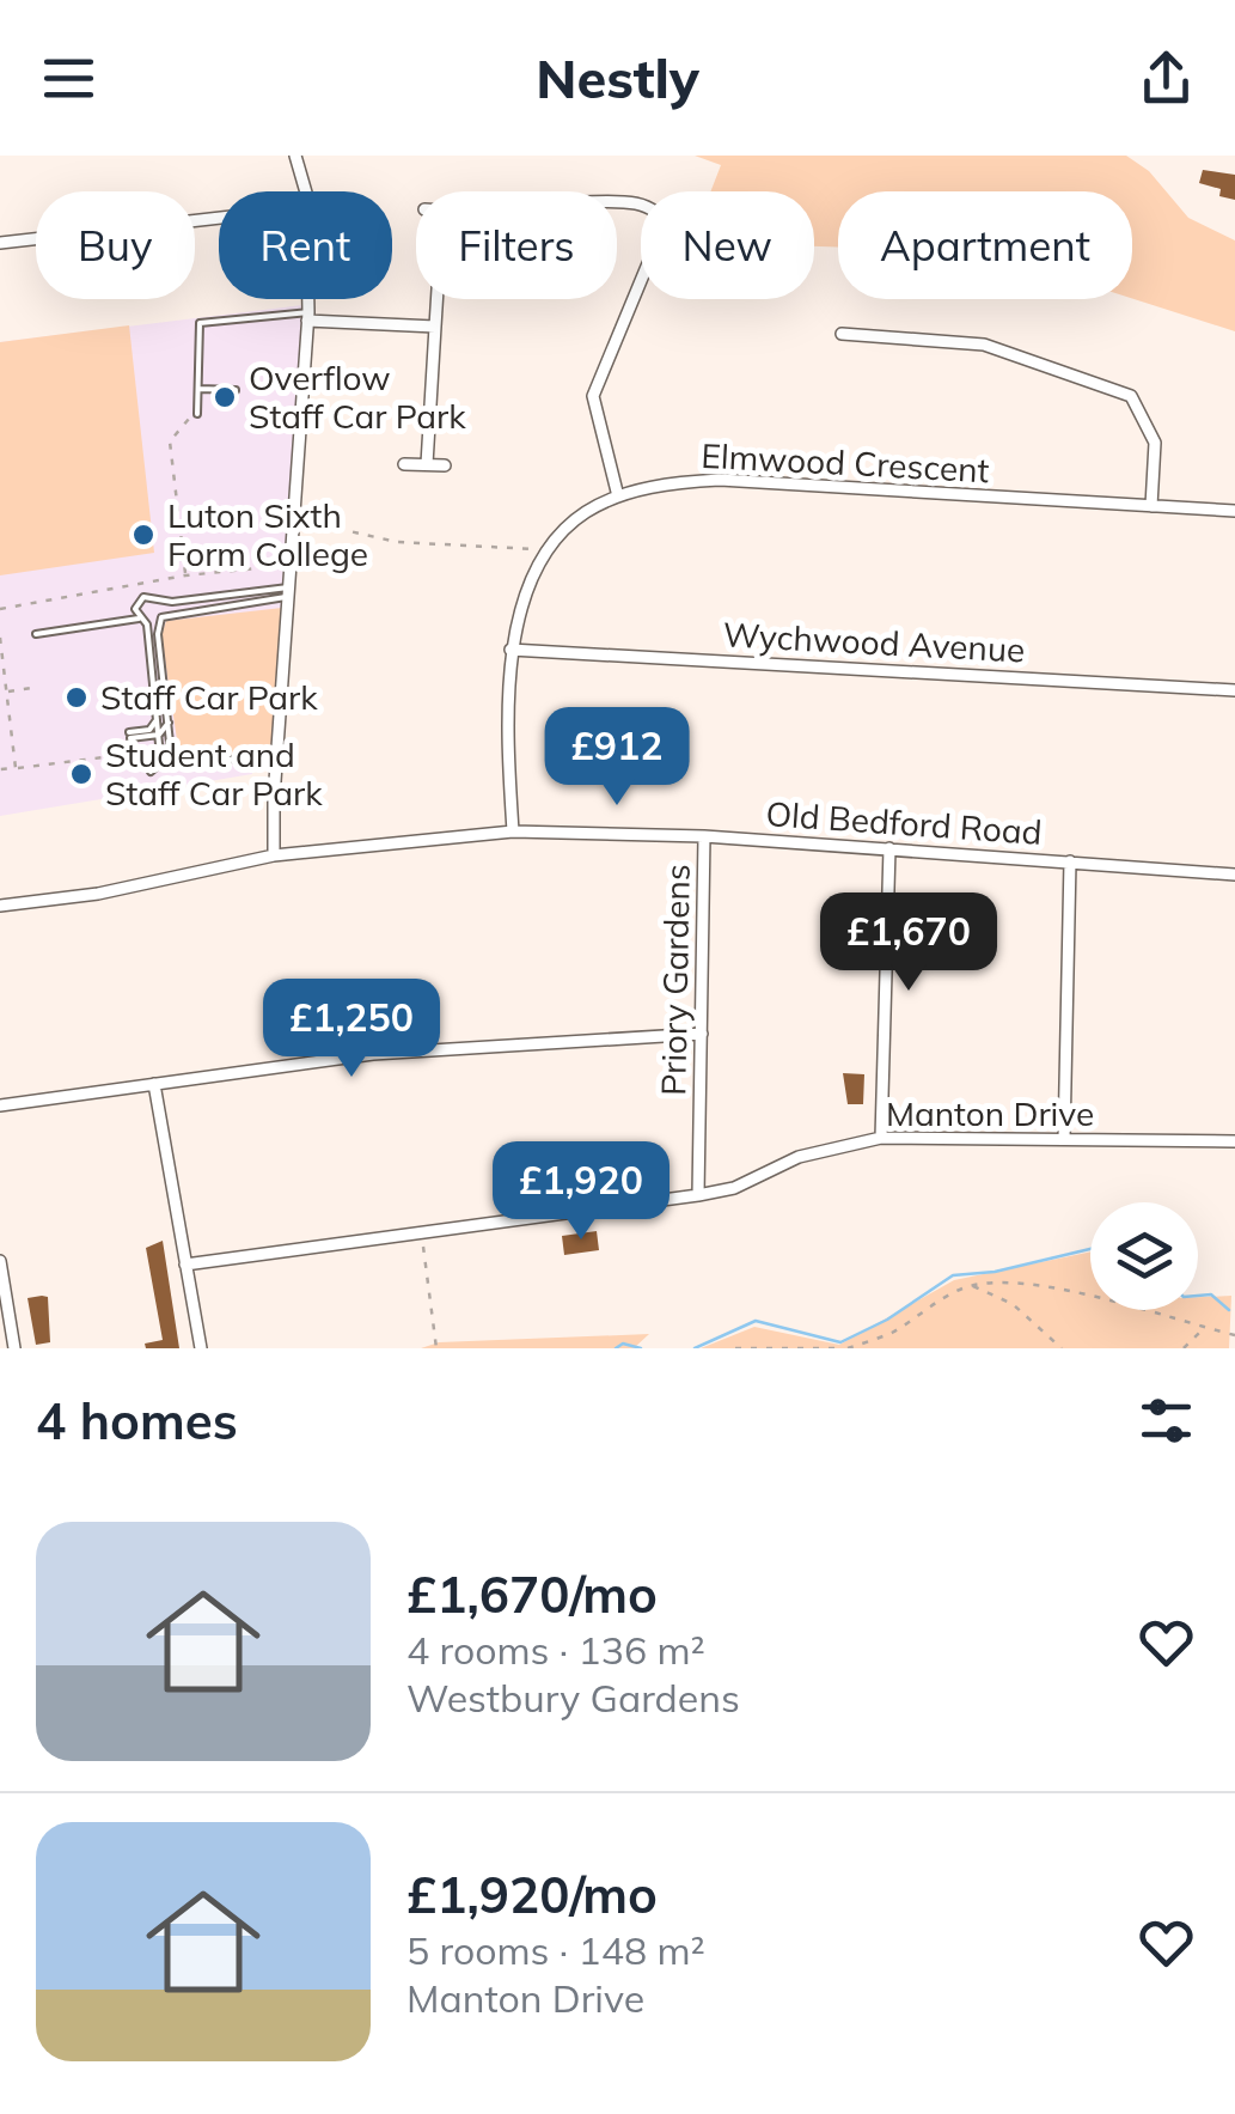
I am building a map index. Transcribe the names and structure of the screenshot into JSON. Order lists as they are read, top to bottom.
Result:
{
  "streets": {
    "street": [
      "Elmwood Crescent",
      "Wychwood Avenue",
      "Old Bedford Road",
      "Priory Gardens",
      "Manton Drive"
    ]
  },
  "crossings": [
    ["Elmwood Crescent", "Wychwood Avenue"],
    ["Elmwood Crescent", "Old Bedford Road"],
    ["Old Bedford Road", "Priory Gardens"],
    ["Priory Gardens", "Manton Drive"]
  ],
  "places": [
    "Overflow Staff Car Park",
    "Luton Sixth Form College",
    "Staff Car Park",
    "Student and Staff Car Park"
  ],
  "page": {
    "header": "Nestly",
    "chip": [
      "Buy",
      "Rent",
      "Filters",
      "New",
      "Apartment"
    ],
    "price": [
      "£912",
      "£1,670",
      "£1,250",
      "£1,920"
    ],
    "heading": "4 homes",
    "list": [
      {
        "name": "£1,670/mo",
        "note": "4 rooms · 136 m² · Westbury Gardens"
      },
      {
        "name": "£1,920/mo",
        "note": "5 rooms · 148 m² · Manton Drive"
      }
    ]
  }
}
